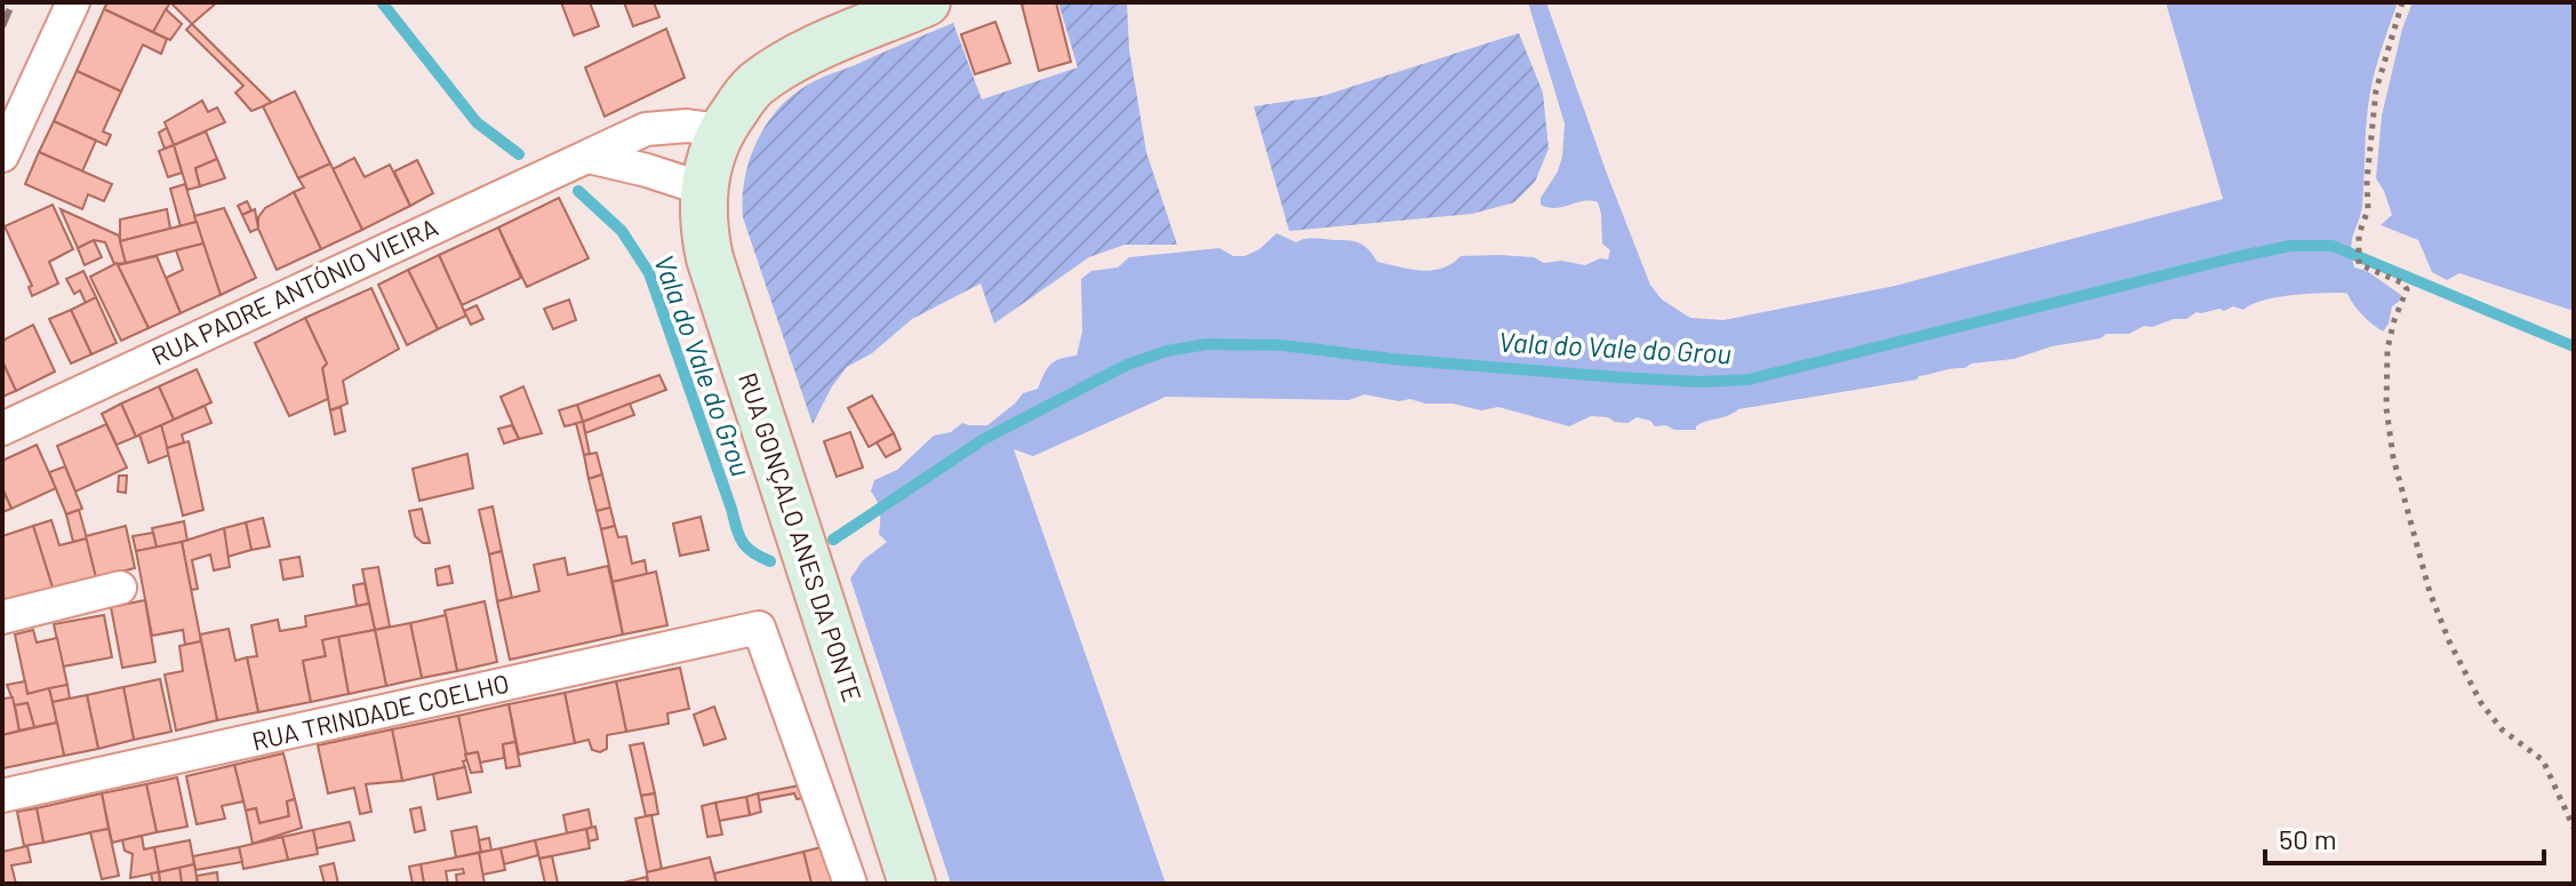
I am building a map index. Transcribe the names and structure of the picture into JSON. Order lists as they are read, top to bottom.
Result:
{
  "streets": {
    "street": ["RUA PADRE ANTÓNIO VIEIRA", "RUA GONÇALO ANES DA PONTE", "RUA TRINDADE COELHO"]
  },
  "water": ["Vala do Vale do Grou"],
  "scale_bar": "50 m"
}
